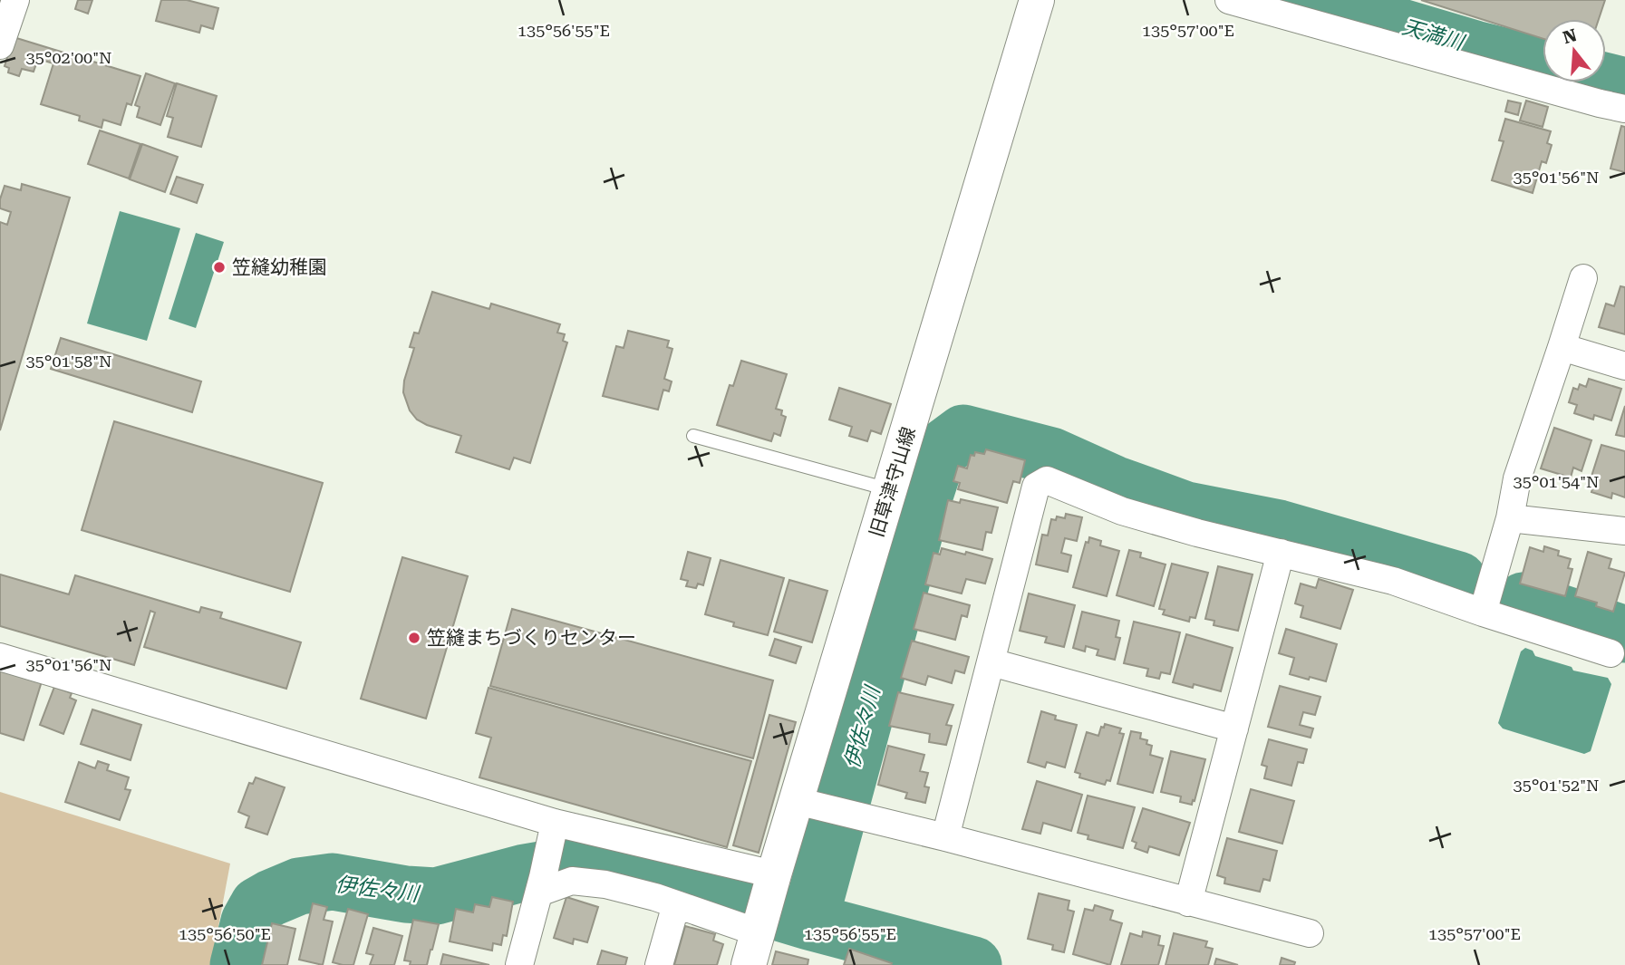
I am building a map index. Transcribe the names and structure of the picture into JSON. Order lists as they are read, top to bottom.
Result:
{
  "streets": {
    "street": ["旧草津守山線"]
  },
  "water": ["天満川", "伊佐々川"],
  "places": ["笠縫幼稚園", "笠縫まちづくりセンター"],
  "north": "top",
  "coordinates": [
    "135°56'55\"E",
    "135°57'00\"E",
    "35°02'00\"N",
    "35°01'56\"N",
    "35°01'58\"N",
    "35°01'54\"N",
    "35°01'52\"N",
    "135°56'50\"E"
  ]
}
